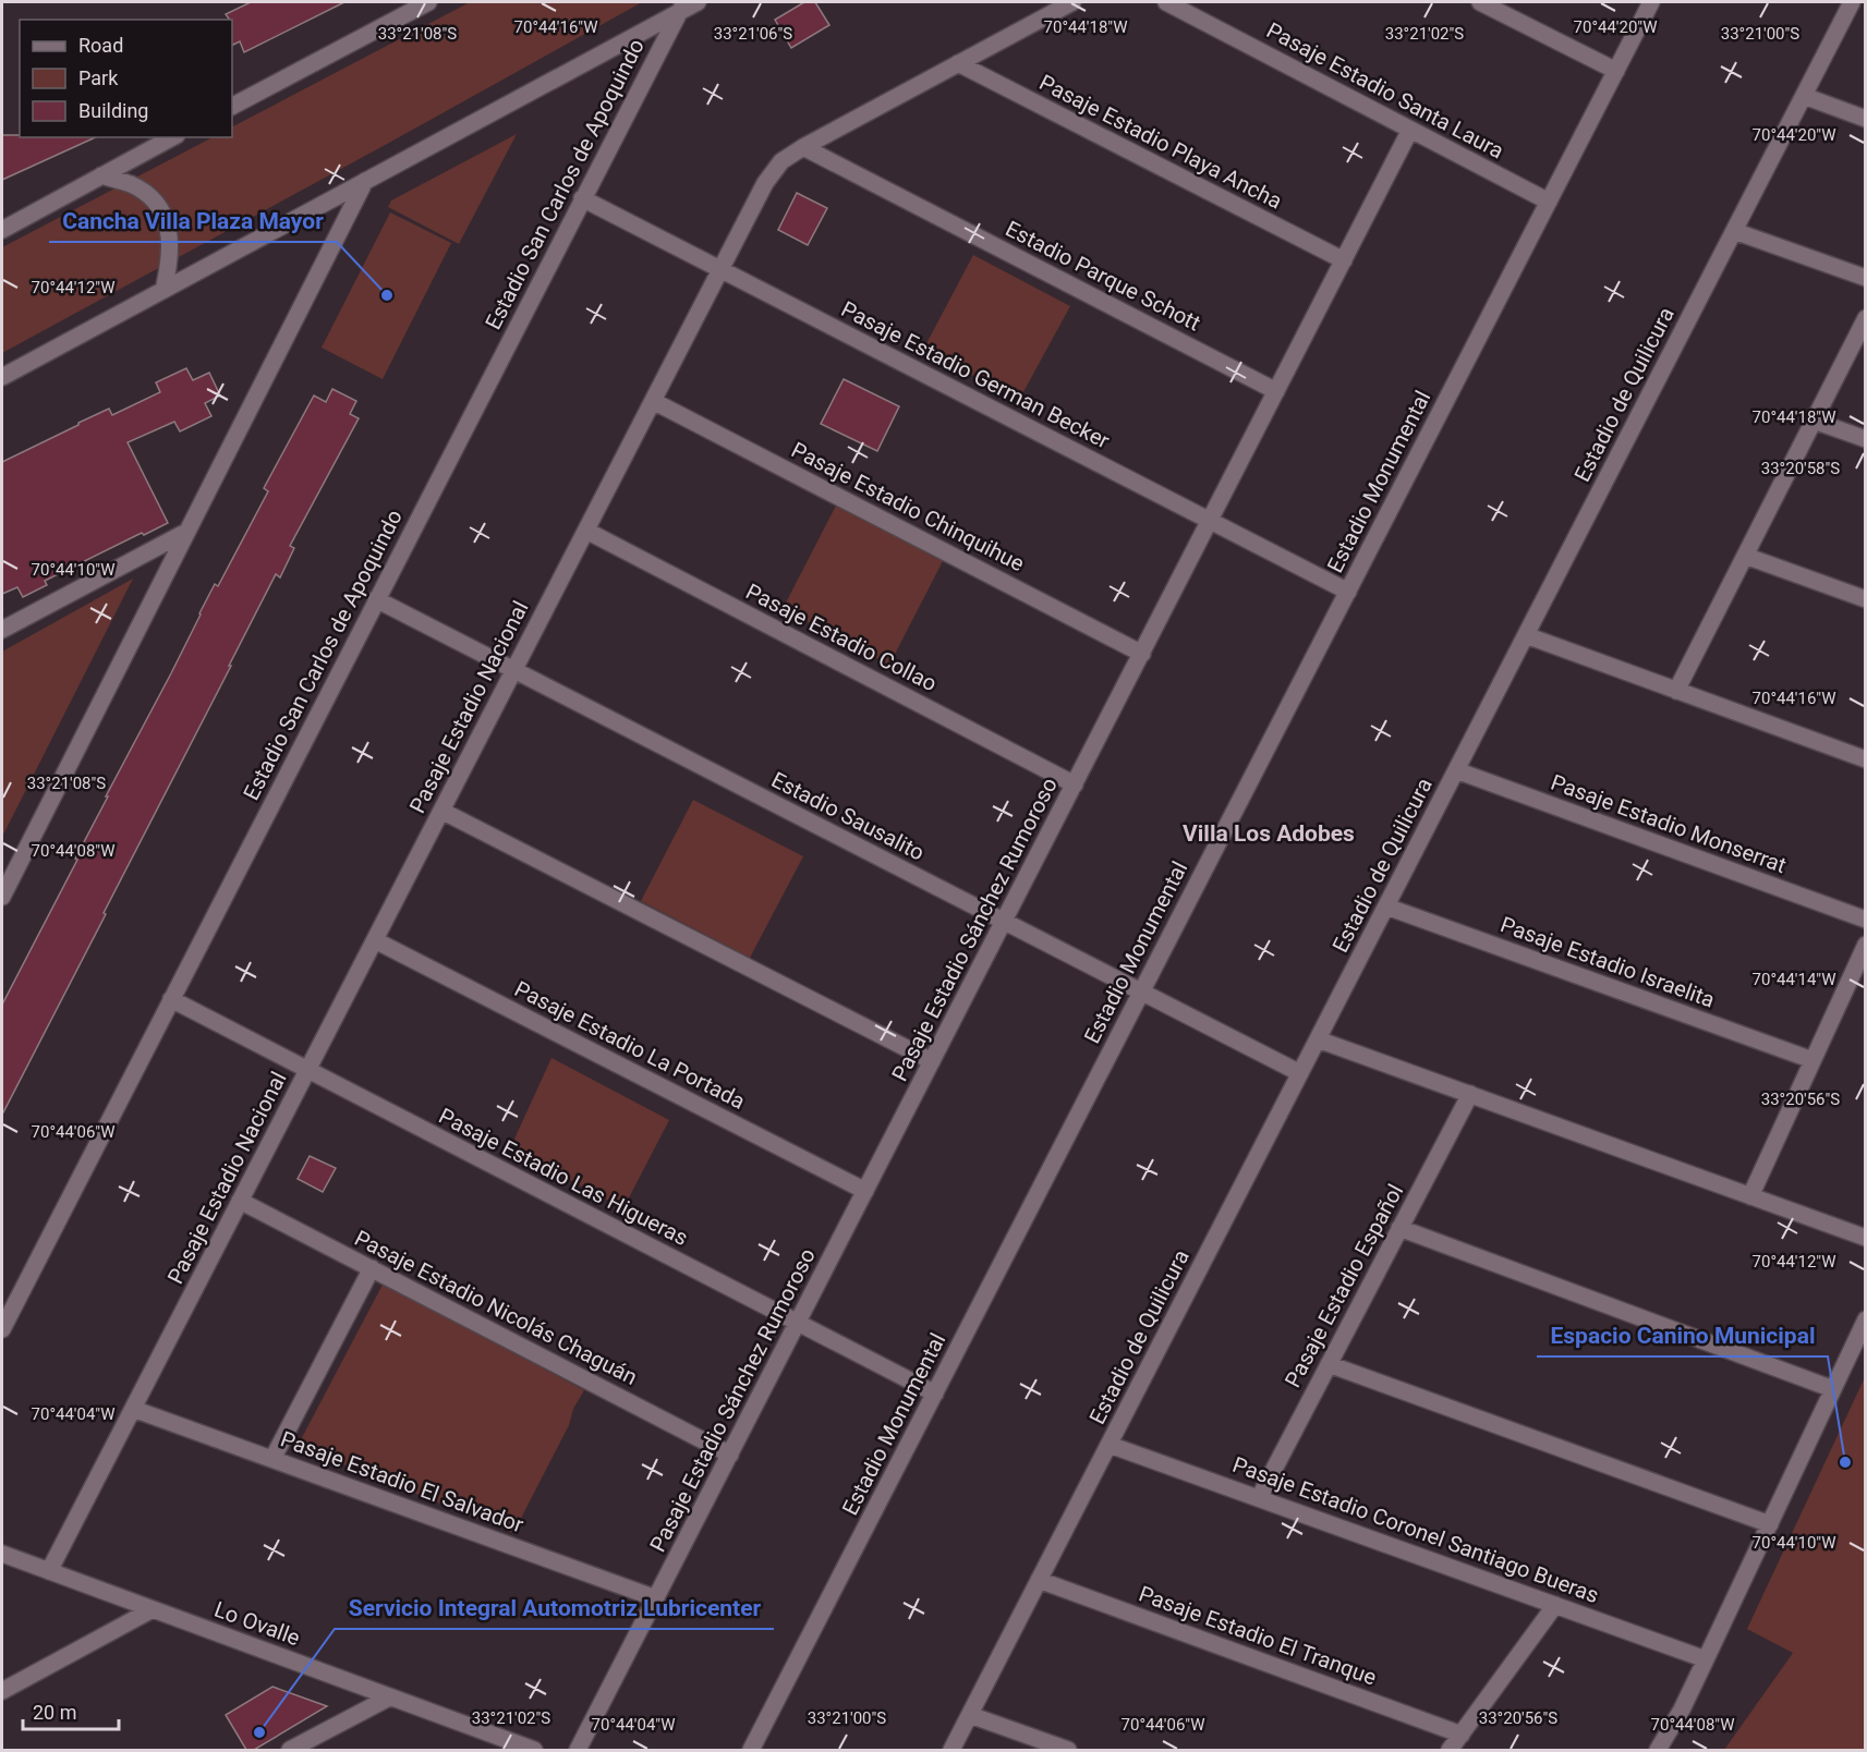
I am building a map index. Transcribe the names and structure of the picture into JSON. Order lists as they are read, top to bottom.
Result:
{
  "streets": {
    "street": [
      "Pasaje Estadio Santa Laura",
      "Pasaje Estadio Playa Ancha",
      "Estadio San Carlos de Apoquindo",
      "Estadio Parque Schott",
      "Pasaje Estadio German Becker",
      "Estadio de Quilicura",
      "Estadio Monumental",
      "Pasaje Estadio Chinquihue",
      "Pasaje Estadio Collao",
      "Pasaje Estadio Nacional",
      "Estadio Sausalito",
      "Pasaje Estadio Monserrat",
      "Pasaje Estadio Sánchez Rumoroso",
      "Pasaje Estadio Israelita",
      "Pasaje Estadio La Portada",
      "Pasaje Estadio Las Higueras",
      "Pasaje Estadio Español",
      "Pasaje Estadio Nicolás Chaguán",
      "Pasaje Estadio El Salvador",
      "Pasaje Estadio Coronel Santiago Bueras",
      "Lo Ovalle",
      "Pasaje Estadio El Tranque"
    ]
  },
  "crossings": [
    ["Pasaje Estadio Santa Laura", "Estadio Monumental"],
    ["Pasaje Estadio Santa Laura", "Pasaje Estadio Sánchez Rumoroso"],
    ["Pasaje Estadio Playa Ancha", "Pasaje Estadio Nacional"],
    ["Pasaje Estadio Playa Ancha", "Pasaje Estadio Sánchez Rumoroso"],
    ["Estadio San Carlos de Apoquindo", "Pasaje Estadio German Becker"],
    ["Estadio San Carlos de Apoquindo", "Estadio Sausalito"],
    ["Estadio San Carlos de Apoquindo", "Pasaje Estadio Las Higueras"],
    ["Estadio Parque Schott", "Pasaje Estadio Nacional"],
    ["Estadio Parque Schott", "Pasaje Estadio Sánchez Rumoroso"],
    ["Pasaje Estadio German Becker", "Estadio Monumental"],
    ["Pasaje Estadio German Becker", "Pasaje Estadio Nacional"],
    ["Pasaje Estadio German Becker", "Pasaje Estadio Sánchez Rumoroso"],
    ["Estadio de Quilicura", "Estadio Sausalito"],
    ["Estadio de Quilicura", "Pasaje Estadio Monserrat"],
    ["Estadio de Quilicura", "Pasaje Estadio Israelita"],
    ["Estadio de Quilicura", "Pasaje Estadio Coronel Santiago Bueras"],
    ["Estadio de Quilicura", "Pasaje Estadio El Tranque"],
    ["Estadio Monumental", "Estadio Sausalito"],
    ["Estadio Monumental", "Pasaje Estadio Las Higueras"],
    ["Pasaje Estadio Chinquihue", "Pasaje Estadio Nacional"],
    ["Pasaje Estadio Chinquihue", "Pasaje Estadio Sánchez Rumoroso"],
    ["Pasaje Estadio Collao", "Pasaje Estadio Nacional"],
    ["Pasaje Estadio Collao", "Pasaje Estadio Sánchez Rumoroso"],
    ["Pasaje Estadio Nacional", "Estadio Sausalito"],
    ["Pasaje Estadio Nacional", "Pasaje Estadio La Portada"],
    ["Pasaje Estadio Nacional", "Pasaje Estadio Las Higueras"],
    ["Pasaje Estadio Nacional", "Pasaje Estadio Nicolás Chaguán"],
    ["Pasaje Estadio Nacional", "Pasaje Estadio El Salvador"],
    ["Pasaje Estadio Nacional", "Lo Ovalle"],
    ["Estadio Sausalito", "Pasaje Estadio Sánchez Rumoroso"],
    ["Pasaje Estadio Sánchez Rumoroso", "Pasaje Estadio La Portada"],
    ["Pasaje Estadio Sánchez Rumoroso", "Pasaje Estadio Las Higueras"],
    ["Pasaje Estadio Sánchez Rumoroso", "Pasaje Estadio Nicolás Chaguán"],
    ["Pasaje Estadio Sánchez Rumoroso", "Pasaje Estadio El Salvador"],
    ["Pasaje Estadio Español", "Pasaje Estadio Coronel Santiago Bueras"]
  ],
  "districts": ["Villa Los Adobes"],
  "places": ["Cancha Villa Plaza Mayor", "Espacio Canino Municipal", "Servicio Integral Automotriz Lubricenter"],
  "legend": ["Road", "Park", "Building"],
  "scale_bar": "20 m",
  "coordinates": [
    "70°44'16\"W",
    "70°44'20\"W",
    "70°44'18\"W",
    "33°21'08\"S",
    "33°21'06\"S",
    "33°21'02\"S",
    "33°21'00\"S",
    "70°44'12\"W",
    "33°20'58\"S",
    "70°44'10\"W",
    "70°44'08\"W",
    "70°44'14\"W",
    "33°20'56\"S",
    "70°44'06\"W",
    "70°44'04\"W"
  ]
}
